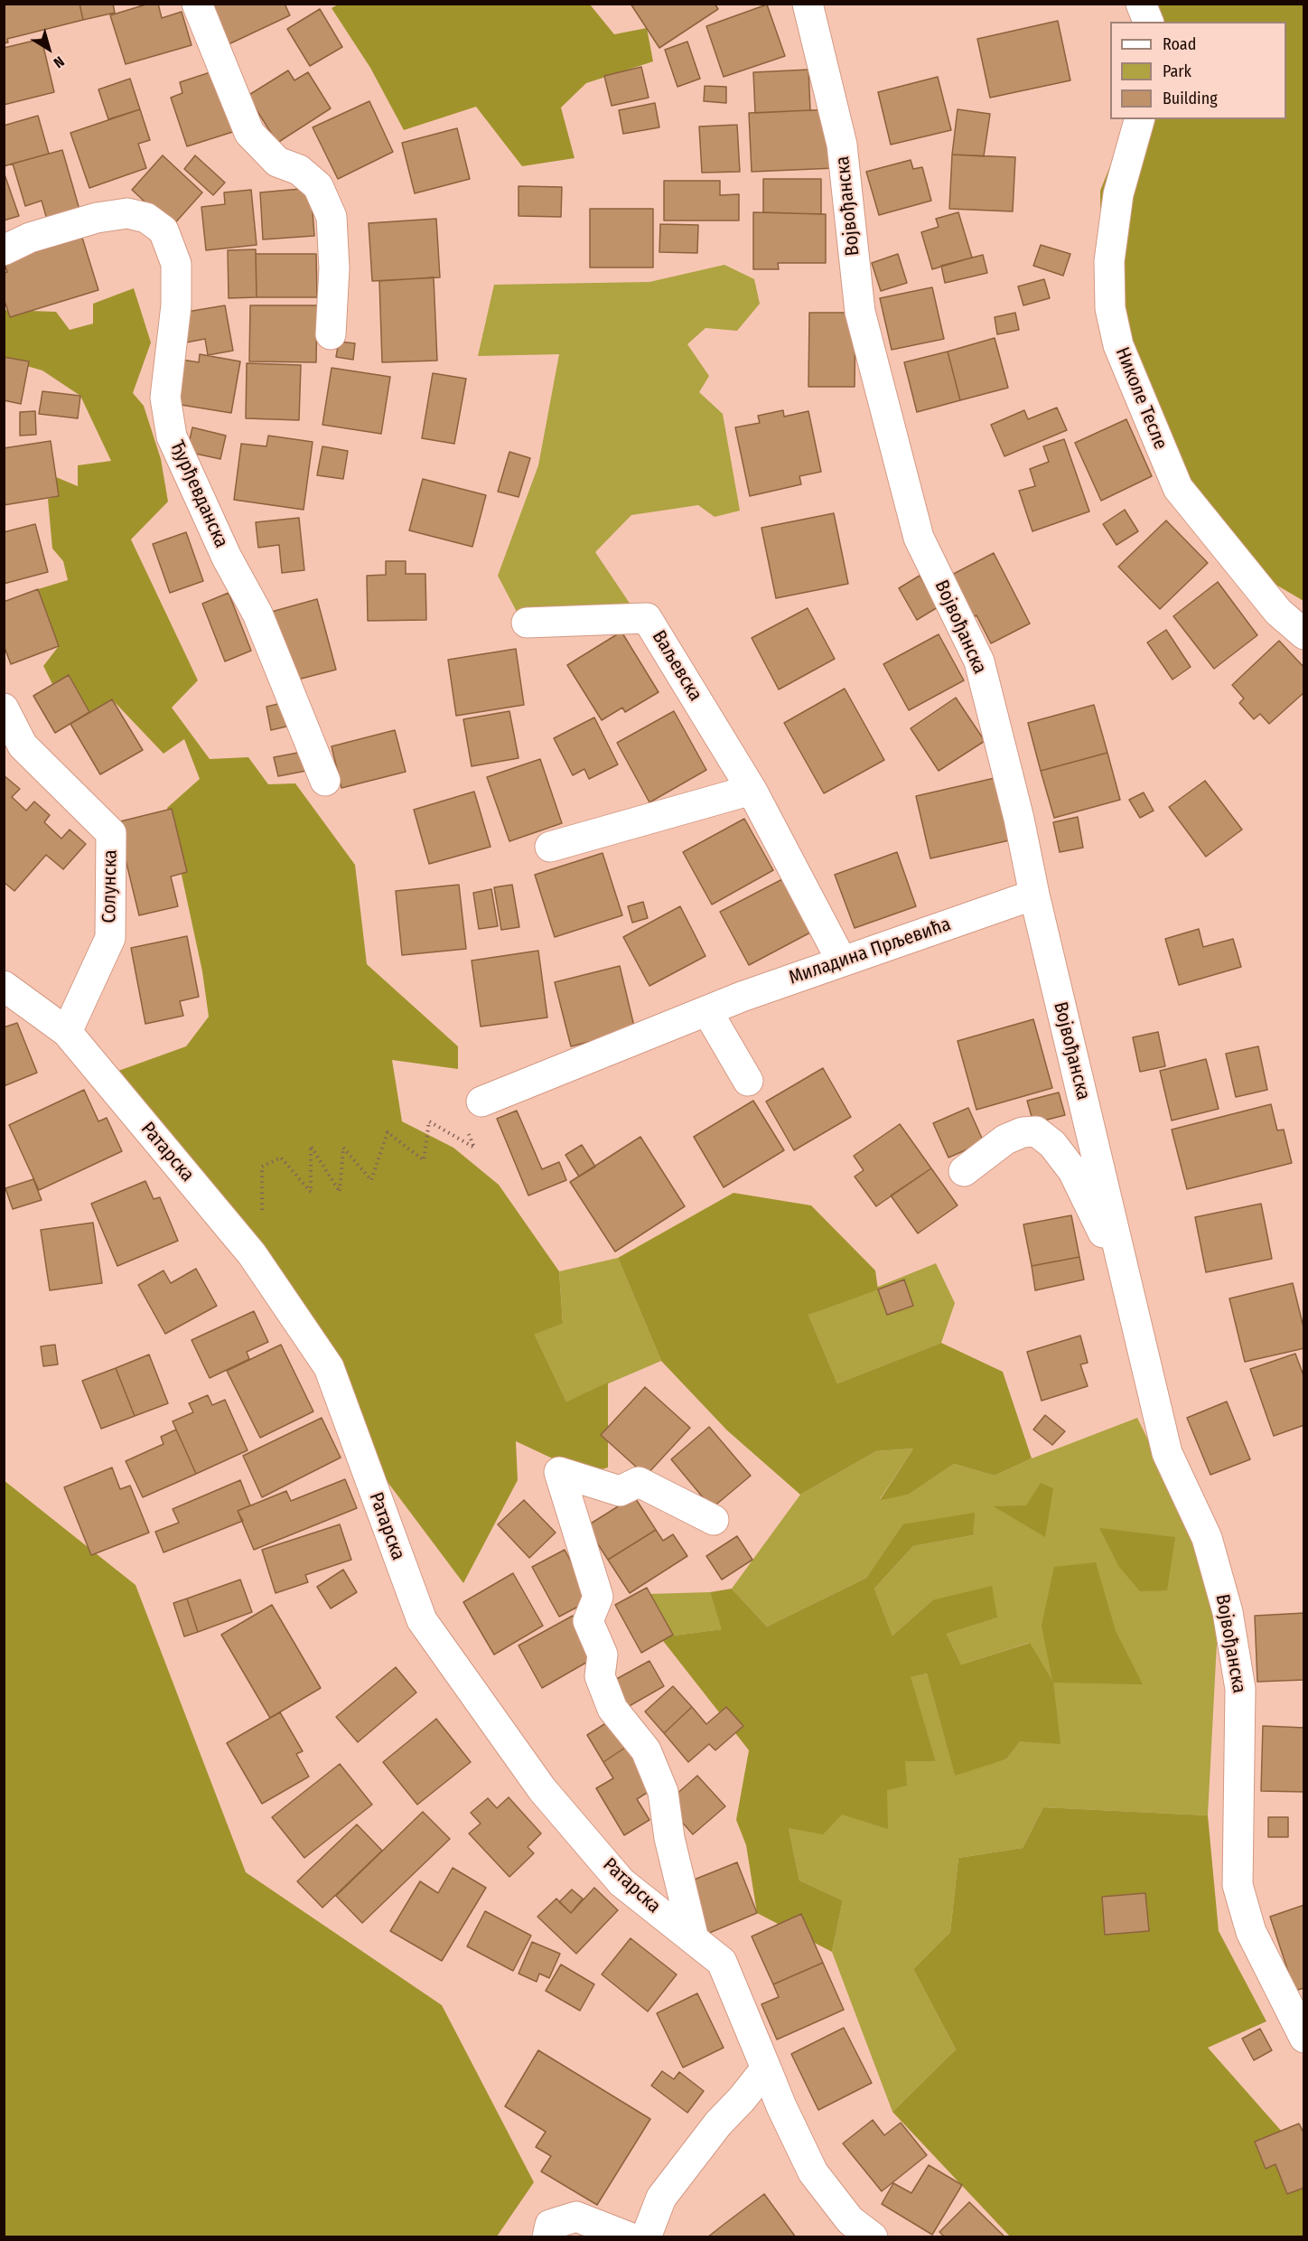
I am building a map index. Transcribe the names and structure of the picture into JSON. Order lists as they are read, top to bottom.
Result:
{
  "streets": {
    "street": [
      "Војвођанска",
      "Николе Тесле",
      "Ђурђевданска",
      "Ваљевска",
      "Солунска",
      "Миладина Прљевића",
      "Ратарска"
    ]
  },
  "crossings": [
    ["Војвођанска", "Миладина Прљевића"],
    ["Ваљевска", "Миладина Прљевића"],
    ["Солунска", "Ратарска"]
  ],
  "legend": ["Road", "Park", "Building"],
  "north": "bottom right"
}
